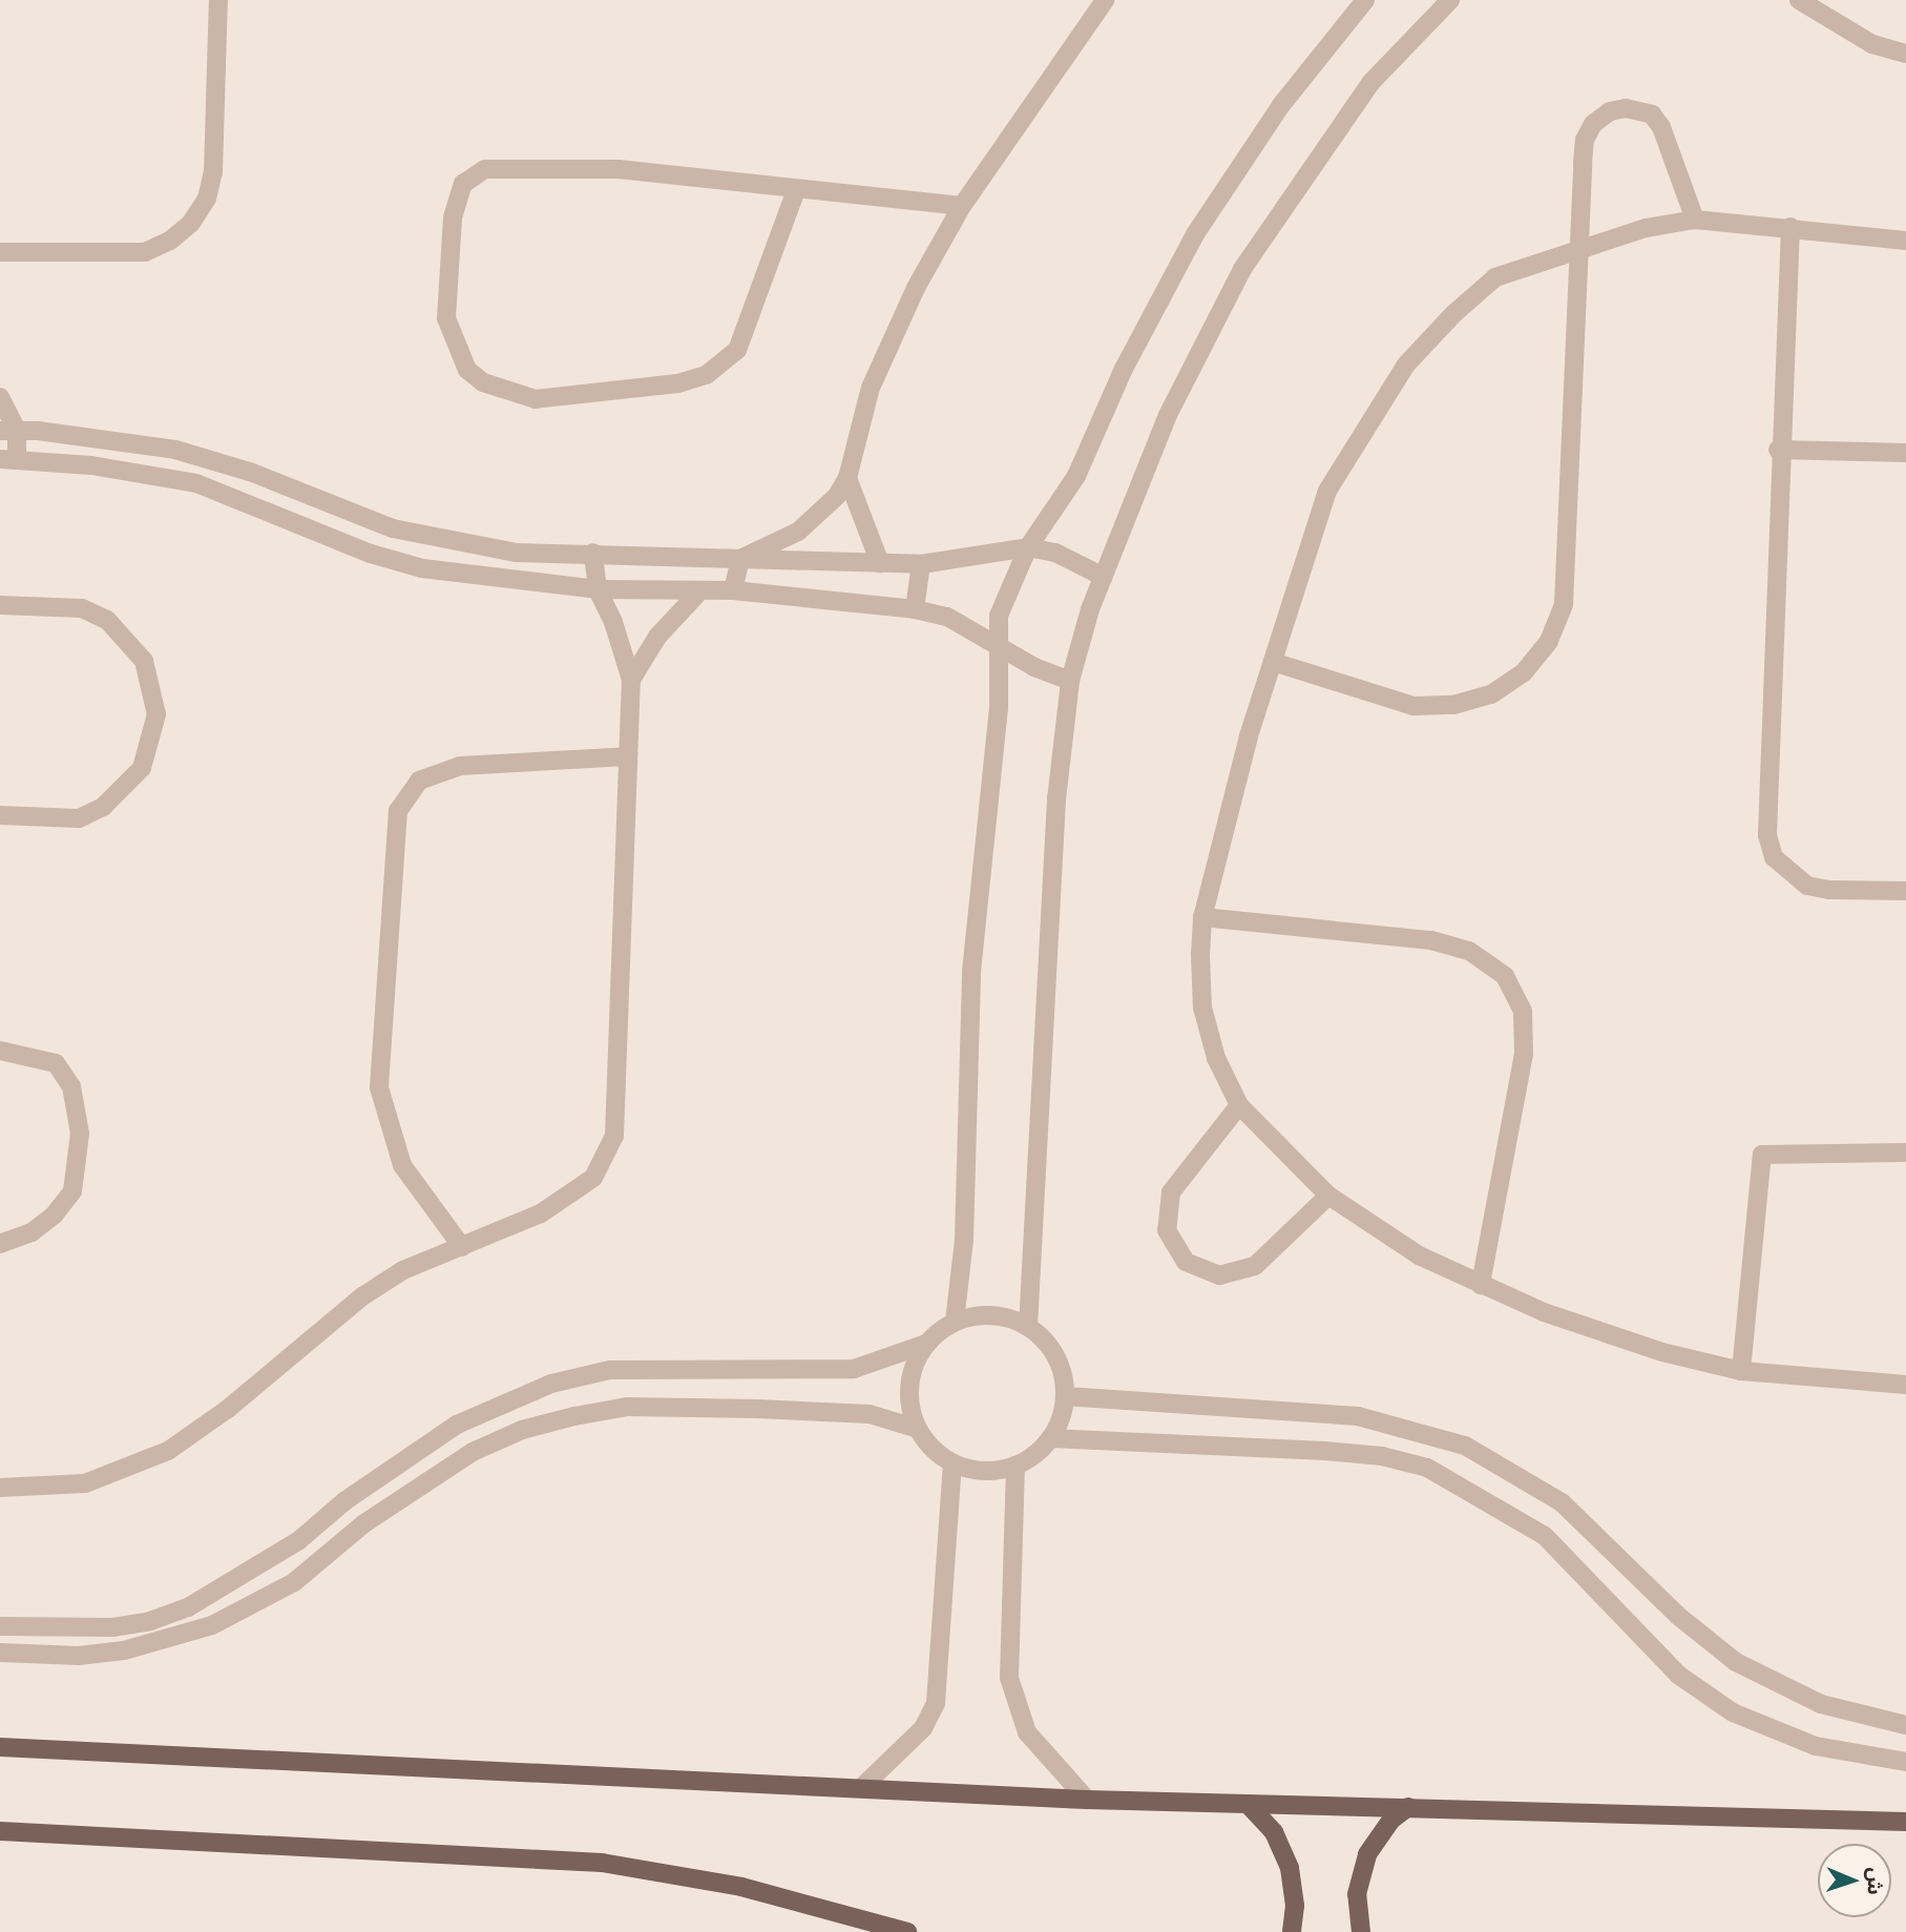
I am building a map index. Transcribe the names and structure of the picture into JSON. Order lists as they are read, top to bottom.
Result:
{
  "north": "right"
}
